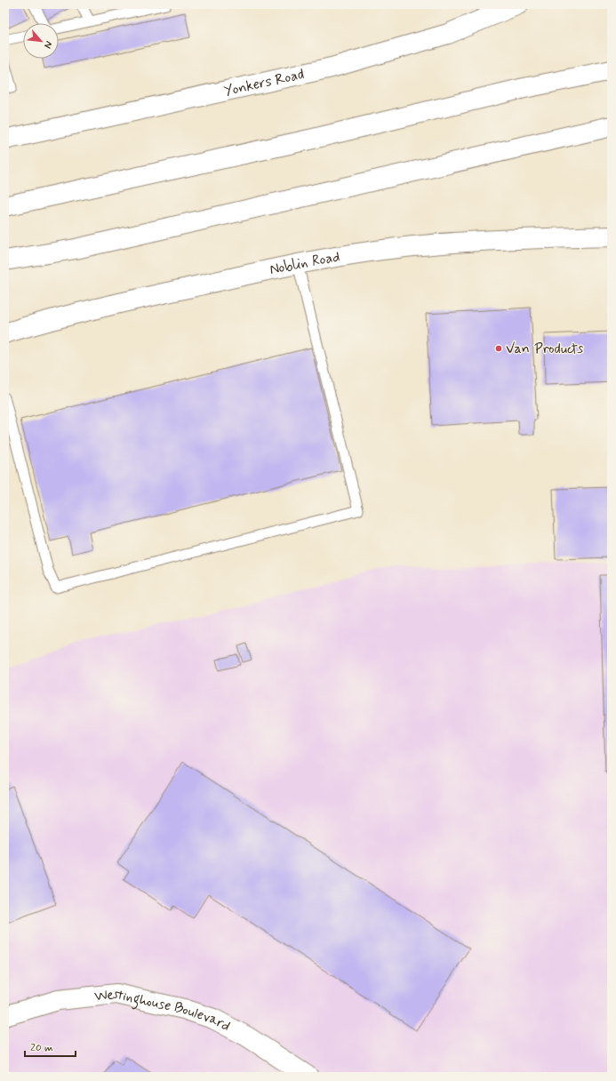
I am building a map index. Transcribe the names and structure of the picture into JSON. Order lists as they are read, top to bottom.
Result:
{
  "streets": {
    "main road": ["Yonkers Road", "Noblin Road", "Westinghouse Boulevard"]
  },
  "places": ["Van Products"],
  "scale_bar": "20 m",
  "north": "bottom right"
}
